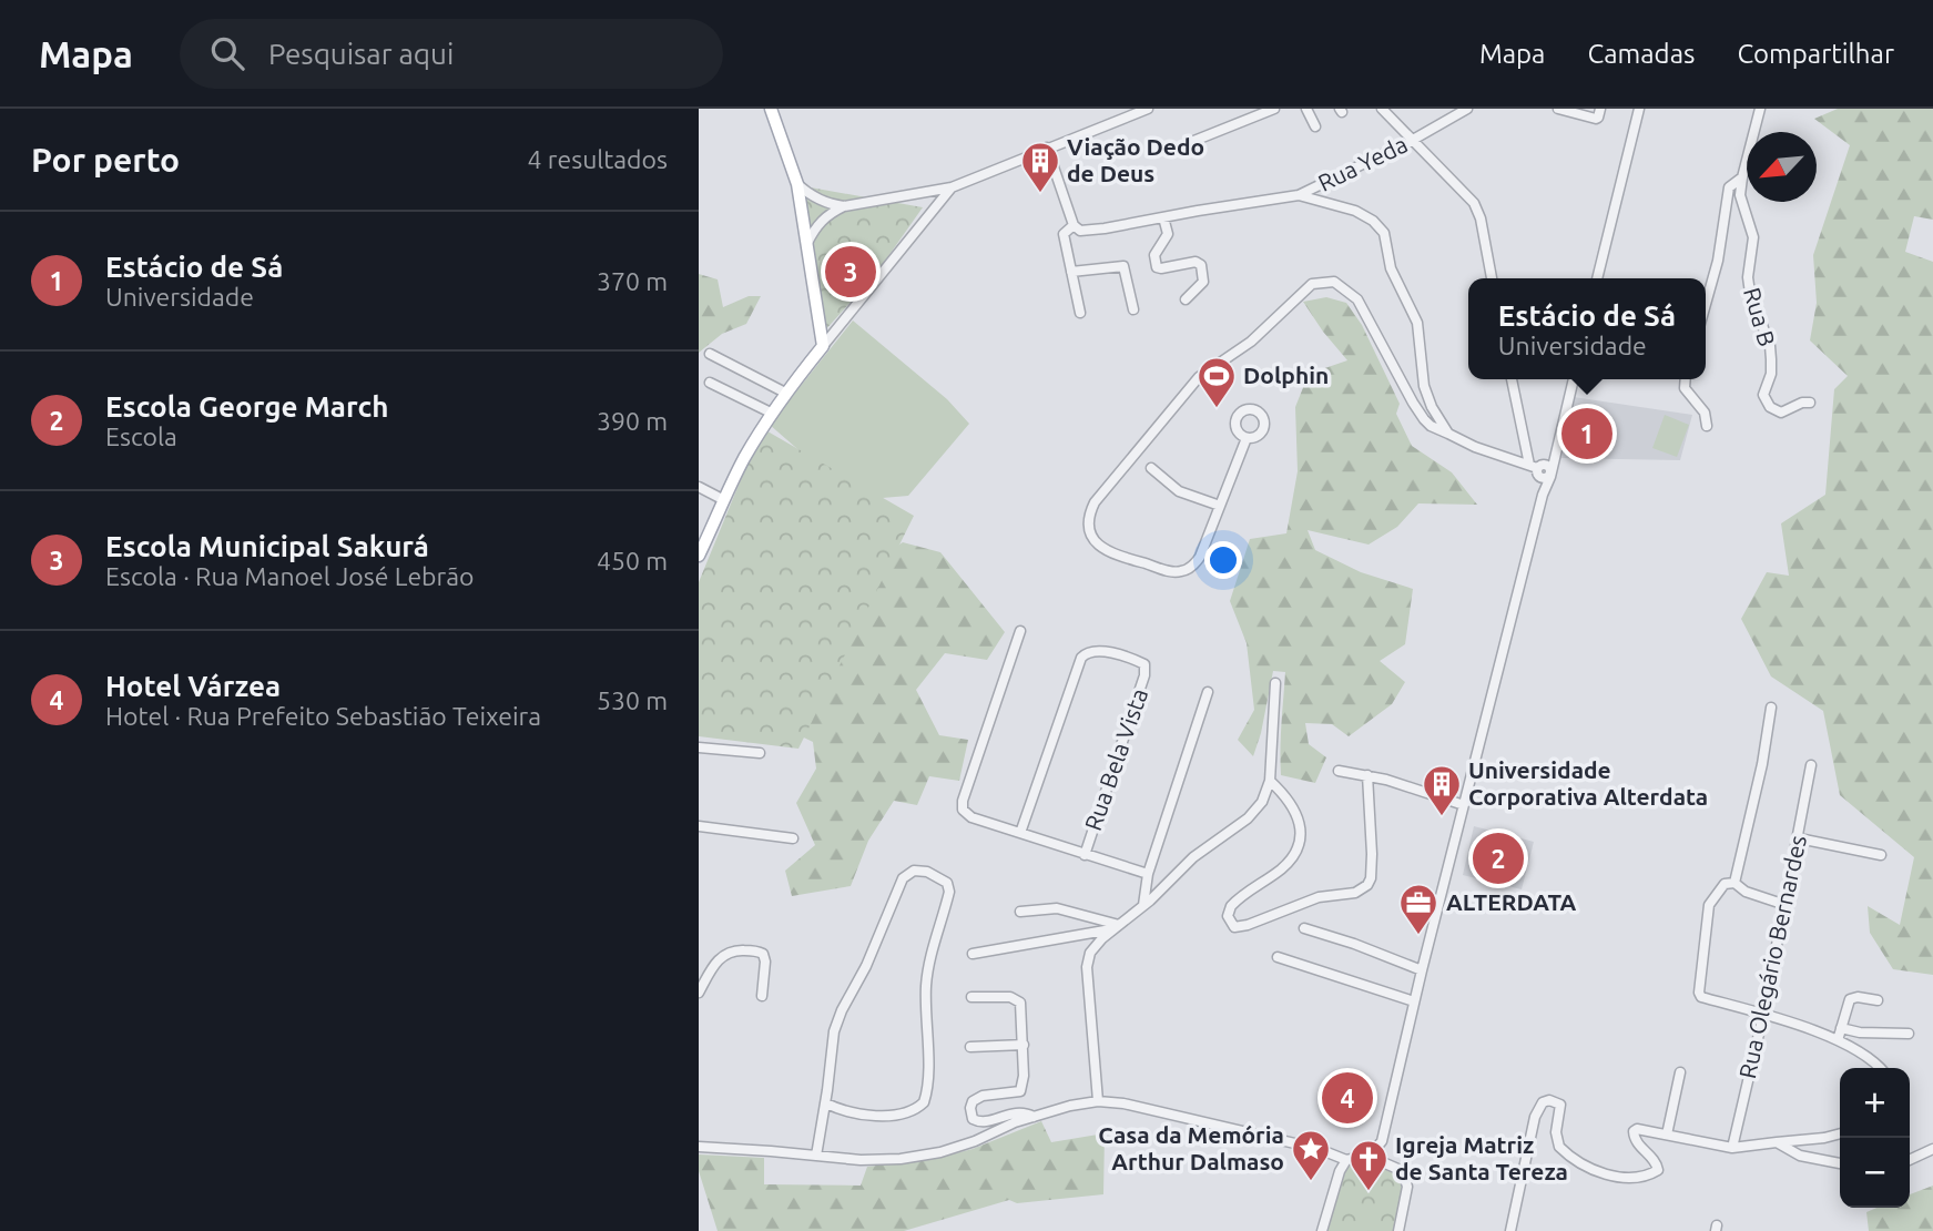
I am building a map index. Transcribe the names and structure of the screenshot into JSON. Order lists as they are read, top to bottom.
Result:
{
  "streets": {
    "street": [
      "Rua Yeda",
      "Rua B",
      "Rua Bela Vista",
      "Rua Olegário Bernardes"
    ]
  },
  "places": {
    "building": ["Viação Dedo de Deus", "Universidade Corporativa Alterdata"],
    "sports": ["Dolphin"],
    "office": ["ALTERDATA"],
    "place": ["Casa da Memória Arthur Dalmaso"],
    "church": ["Igreja Matriz de Santa Tereza"]
  },
  "north": "bottom left",
  "page": {
    "header": "Mapa",
    "search": "Pesquisar aqui",
    "nav": ["Mapa", "Camadas", "Compartilhar"],
    "heading": ["Por perto", "4 resultados"],
    "list": [
      {
        "mark": "1",
        "name": "Estácio de Sá",
        "note": "Universidade",
        "value": "370 m"
      },
      {
        "mark": "2",
        "name": "Escola George March",
        "note": "Escola",
        "value": "390 m"
      },
      {
        "mark": "3",
        "name": "Escola Municipal Sakurá",
        "note": "Escola · Rua Manoel José Lebrão",
        "value": "450 m"
      },
      {
        "mark": "4",
        "name": "Hotel Várzea",
        "note": "Hotel · Rua Prefeito Sebastião Teixeira",
        "value": "530 m"
      }
    ],
    "pins": [
      "3",
      "1",
      "2",
      "4"
    ],
    "popup": ["Estácio de Sá", "Universidade"],
    "map_buttons": ["+", "−"]
  }
}
